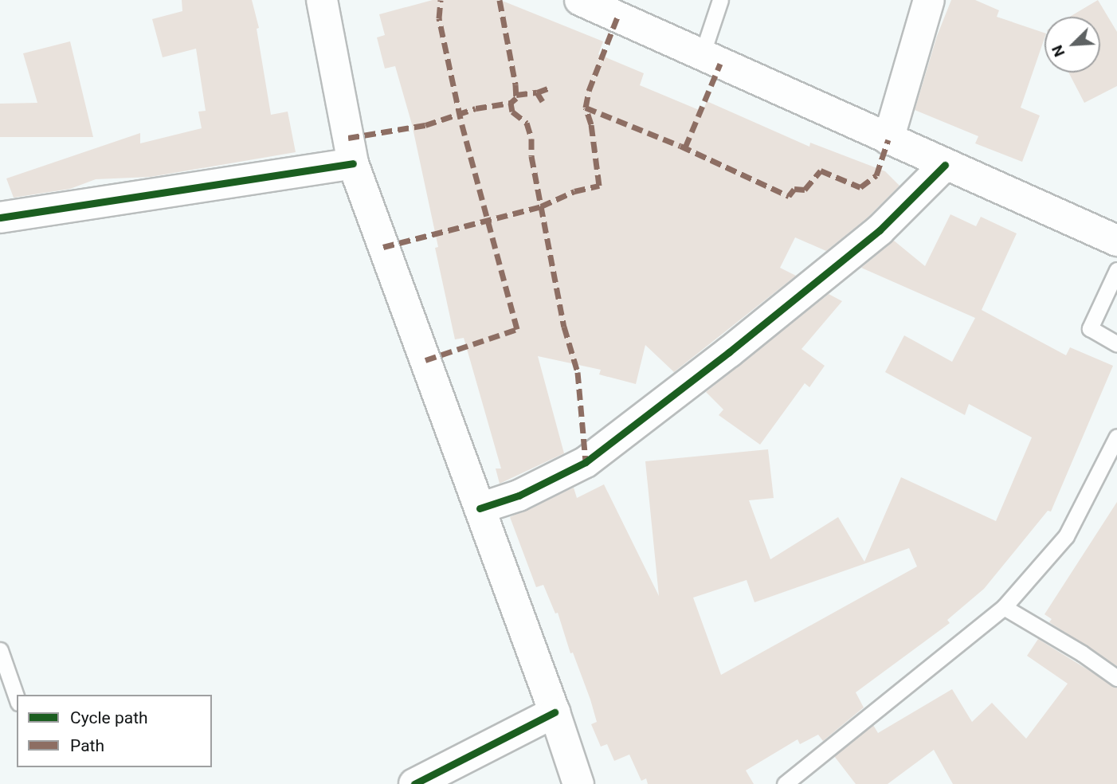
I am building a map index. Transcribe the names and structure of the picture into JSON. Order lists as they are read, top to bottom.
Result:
{
  "legend": ["Cycle path", "Path"],
  "north": "bottom left"
}
